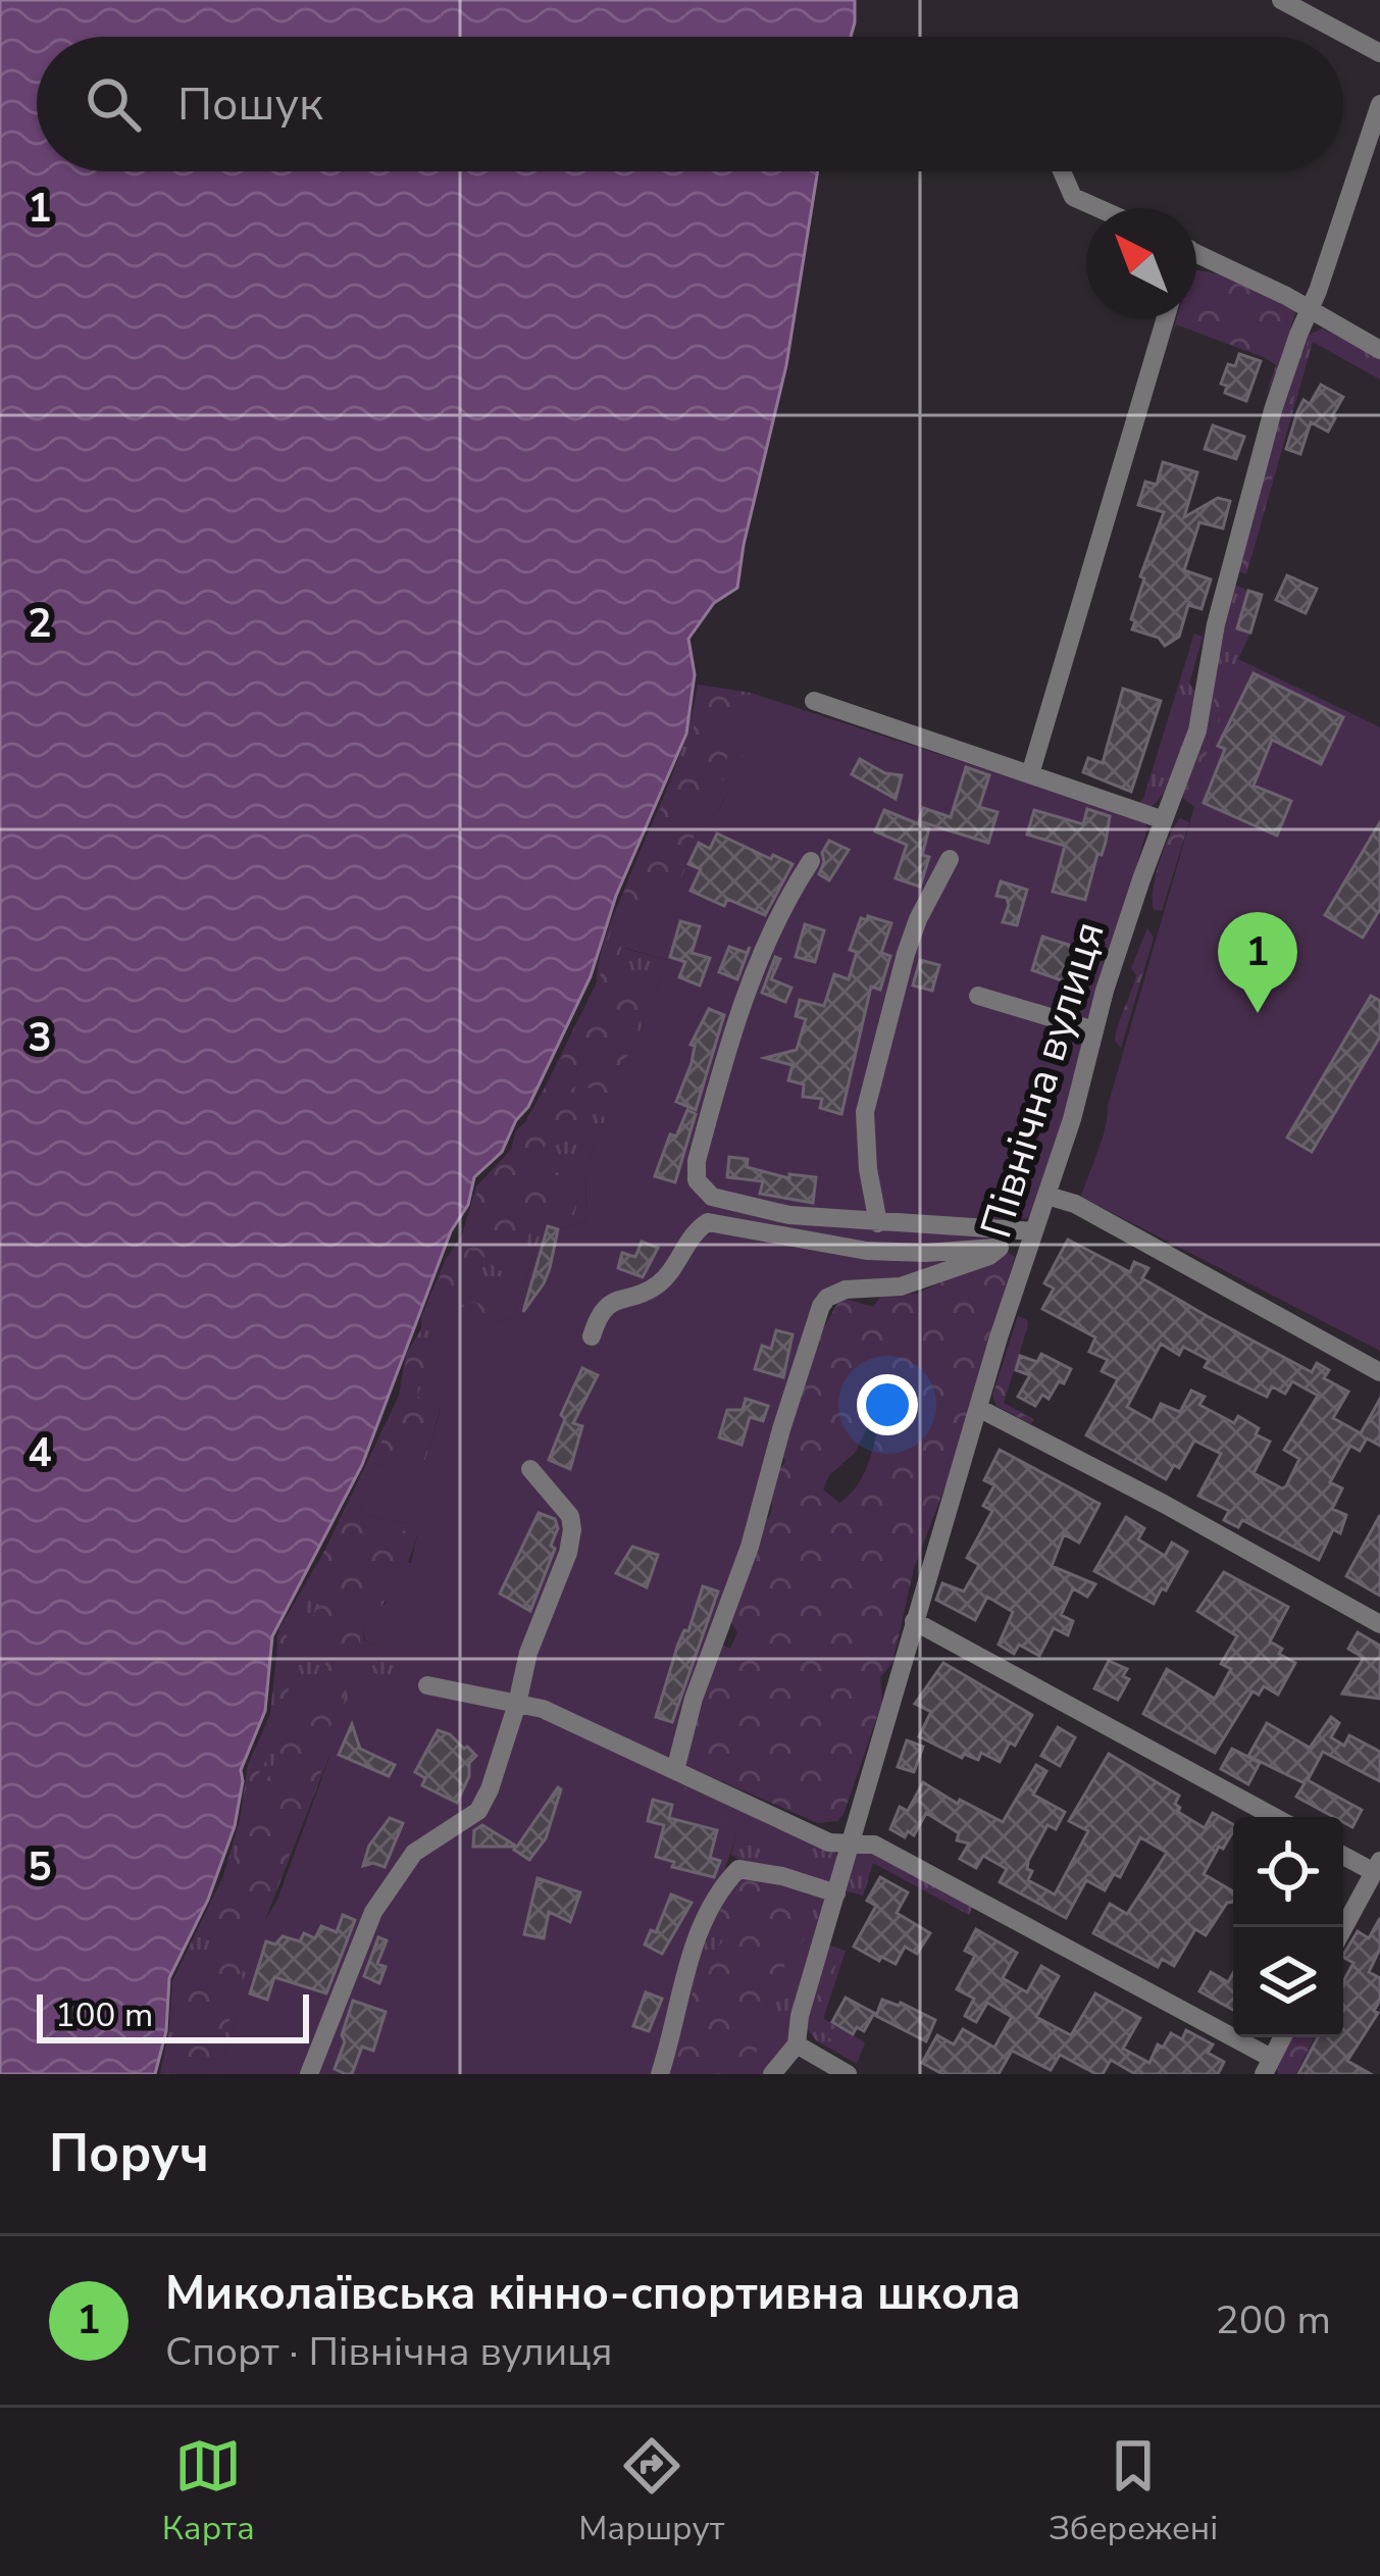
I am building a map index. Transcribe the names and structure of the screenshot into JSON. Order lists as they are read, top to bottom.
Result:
{
  "streets": {
    "street": ["Північна вулиця"]
  },
  "scale_bar": "100 m",
  "north": "top left",
  "page": {
    "search": "Пошук",
    "pins": "1",
    "scale": "100 m",
    "heading": "Поруч",
    "list": [
      {
        "mark": "1",
        "name": "Миколаївська кінно-спортивна школа",
        "note": "Спорт · Північна вулиця",
        "value": "200 m"
      }
    ],
    "nav": ["Карта", "Маршрут", "Збережені"]
  },
  "grid": {
    "rows": [
      "1",
      "2",
      "3",
      "4",
      "5"
    ]
  }
}
